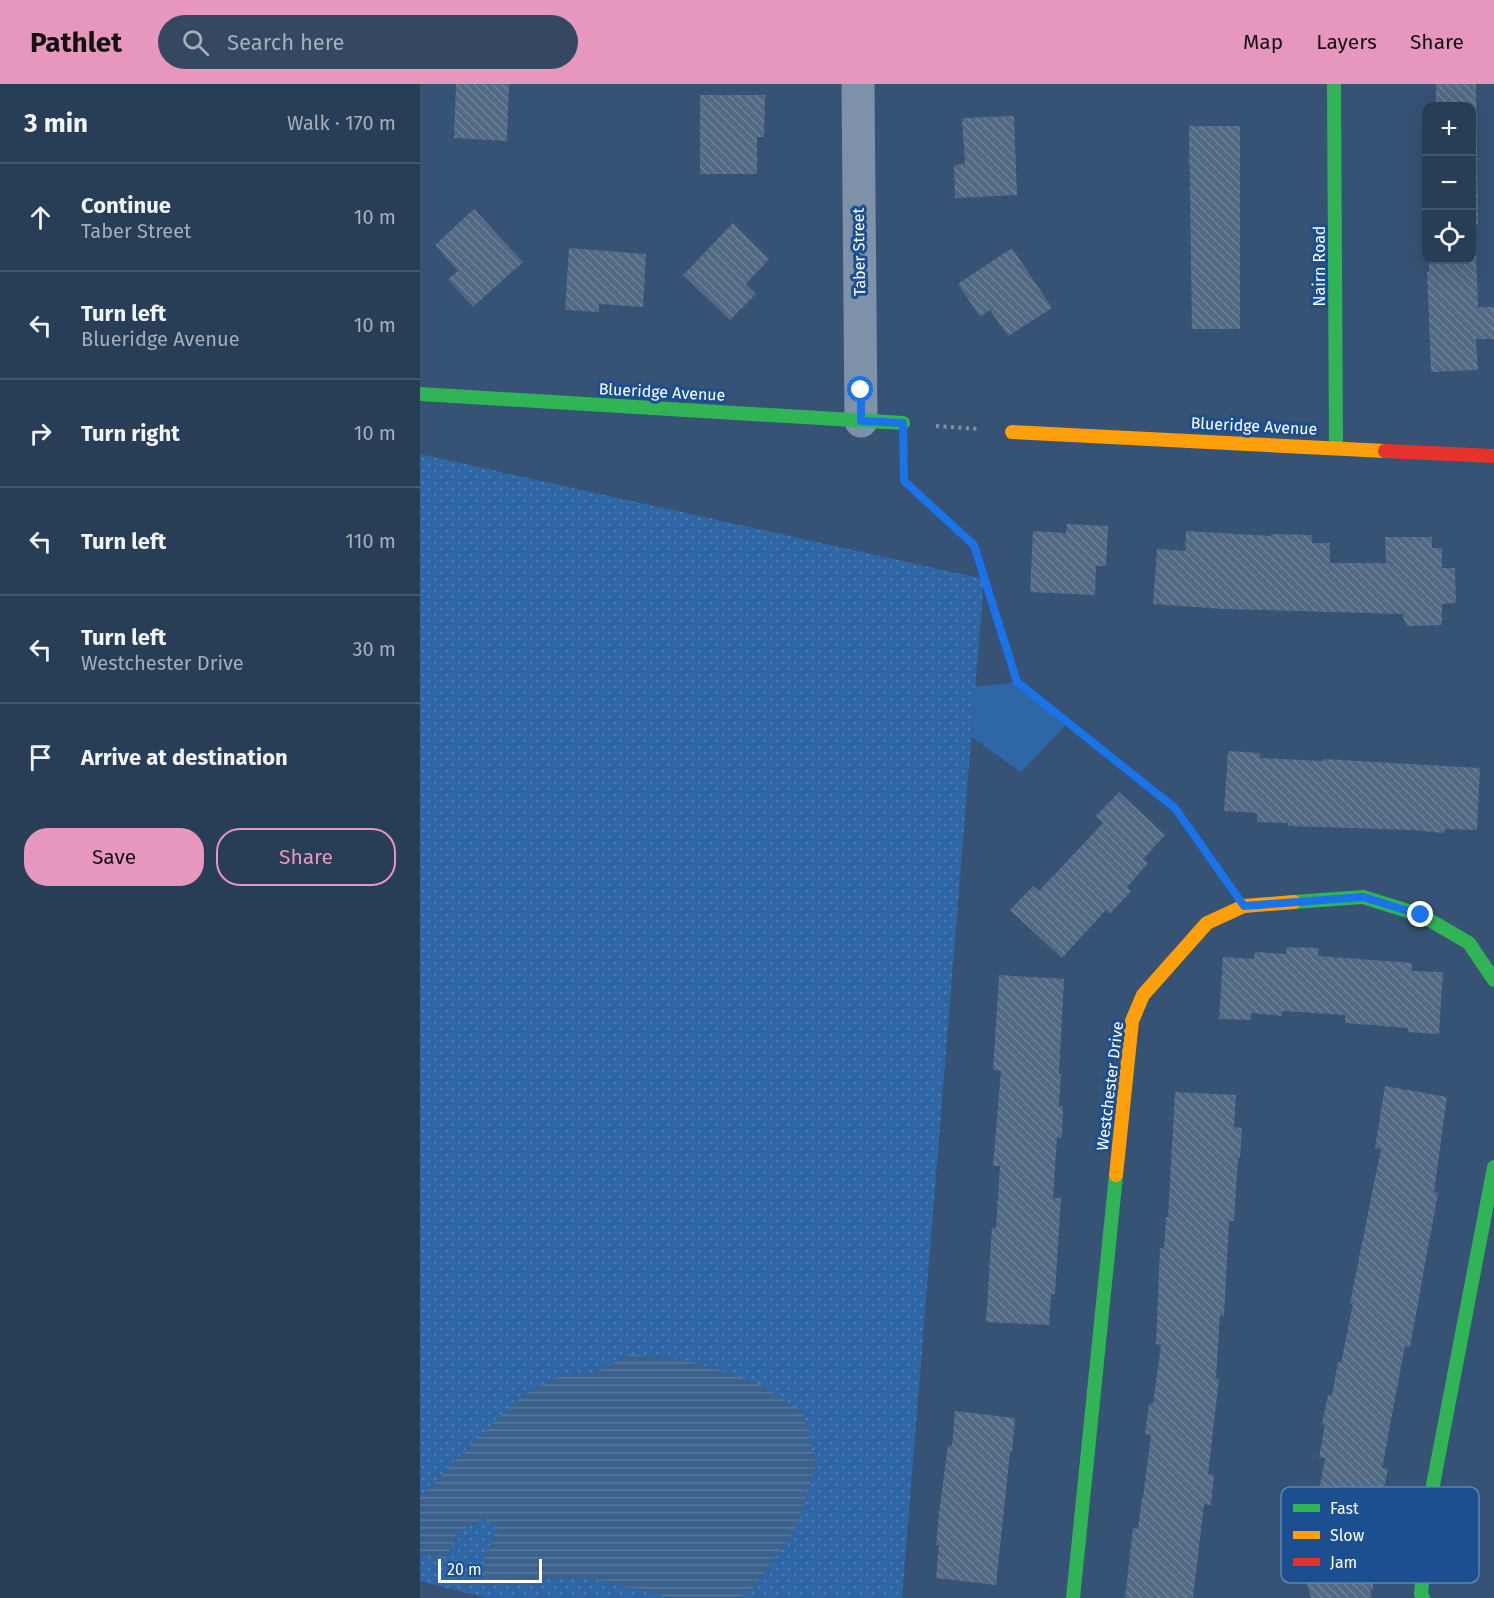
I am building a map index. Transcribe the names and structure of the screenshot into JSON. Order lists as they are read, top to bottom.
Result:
{
  "streets": {
    "street": [
      "Taber Street",
      "Nairn Road",
      "Blueridge Avenue",
      "Westchester Drive"
    ]
  },
  "crossings": [
    ["Taber Street", "Blueridge Avenue"],
    ["Nairn Road", "Blueridge Avenue"]
  ],
  "legend": ["Fast", "Slow", "Jam"],
  "scale_bar": "20 m",
  "page": {
    "header": "Pathlet",
    "search": "Search here",
    "nav": ["Map", "Layers", "Share"],
    "heading": ["3 min", "Walk · 170 m"],
    "map_buttons": ["+", "−"],
    "list": [
      ["Continue", "Taber Street", "10 m"],
      ["Turn left", "Blueridge Avenue", "10 m"],
      ["Turn right", "10 m"],
      ["Turn left", "110 m"],
      ["Turn left", "Westchester Drive", "30 m"],
      "Arrive at destination"
    ],
    "buttons": ["Save", "Share"],
    "scale": "20 m"
  }
}
